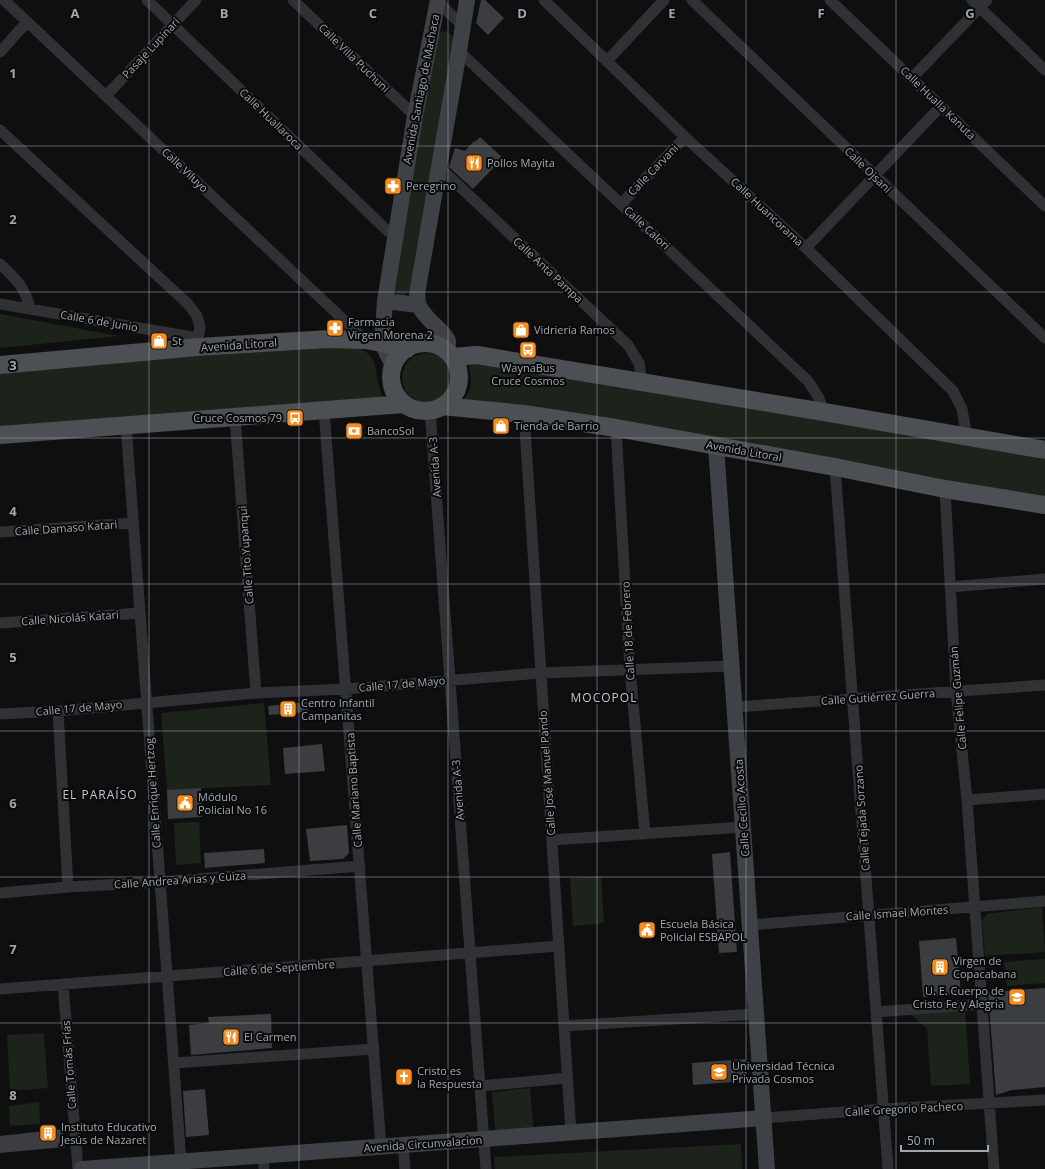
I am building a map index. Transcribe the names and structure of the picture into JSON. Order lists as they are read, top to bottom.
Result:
{
  "streets": {
    "main road": ["Avenida Litoral"],
    "street": [
      "Pasaje Lupinari",
      "Calle Villa Puchuni",
      "Avenida Santiago de Machaca",
      "Calle Hualla Kanuta",
      "Calle Huallaroca",
      "Calle Viluyo",
      "Calle Carvani",
      "Calle Ojsani",
      "Calle Huancorama",
      "Calle Calori",
      "Calle Anta Pampa",
      "Calle 6 de Junio",
      "Avenida A-3",
      "Calle Damaso Katari",
      "Calle Tito Yupanqui",
      "Calle Nicolás Katari",
      "Calle 18 de Febrero",
      "Calle 17 de Mayo",
      "Calle Gutiérrez Guerra",
      "Calle Felipe Guzmán",
      "Calle José Manuel Pando",
      "Calle Mariano Baptista",
      "Calle Enrique Hertzog",
      "Calle Cecilio Acosta",
      "Calle Tejada Sorzano",
      "Calle Andrea Arias y Cuiza",
      "Calle Ismael Montes",
      "Calle 6 de Septiembre",
      "Calle Tomás Frías",
      "Calle Gregorio Pacheco",
      "Avenida Circunvalacion"
    ]
  },
  "crossings": [
    ["Pasaje Lupinari", "Calle Huallaroca"],
    ["Pasaje Lupinari", "Calle Viluyo"],
    ["Calle Villa Puchuni", "Avenida Santiago de Machaca"],
    ["Avenida Santiago de Machaca", "Calle Huallaroca"],
    ["Avenida Santiago de Machaca", "Calle Viluyo"],
    ["Avenida Santiago de Machaca", "Avenida Litoral"],
    ["Avenida Santiago de Machaca", "Avenida A-3"],
    ["Calle Viluyo", "Avenida Litoral"],
    ["Calle Carvani", "Calle Huancorama"],
    ["Calle Carvani", "Calle Calori"],
    ["Calle 6 de Junio", "Avenida Litoral"],
    ["Avenida Litoral", "Avenida A-3"],
    ["Avenida Litoral", "Calle 18 de Febrero"],
    ["Avenida Litoral", "Calle Felipe Guzmán"],
    ["Avenida Litoral", "Calle José Manuel Pando"],
    ["Avenida Litoral", "Calle Cecilio Acosta"],
    ["Avenida Litoral", "Calle Tejada Sorzano"],
    ["Avenida A-3", "Calle 17 de Mayo"],
    ["Avenida A-3", "Calle 6 de Septiembre"],
    ["Avenida A-3", "Avenida Circunvalacion"],
    ["Calle Damaso Katari", "Calle Enrique Hertzog"],
    ["Calle Tito Yupanqui", "Calle 17 de Mayo"],
    ["Calle Nicolás Katari", "Calle Enrique Hertzog"],
    ["Calle 18 de Febrero", "Calle 17 de Mayo"],
    ["Calle 17 de Mayo", "Calle José Manuel Pando"],
    ["Calle 17 de Mayo", "Calle Mariano Baptista"],
    ["Calle 17 de Mayo", "Calle Enrique Hertzog"],
    ["Calle 17 de Mayo", "Calle Cecilio Acosta"],
    ["Calle Gutiérrez Guerra", "Calle Felipe Guzmán"],
    ["Calle Gutiérrez Guerra", "Calle Cecilio Acosta"],
    ["Calle Gutiérrez Guerra", "Calle Tejada Sorzano"],
    ["Calle Felipe Guzmán", "Calle Ismael Montes"],
    ["Calle Felipe Guzmán", "Calle Gregorio Pacheco"],
    ["Calle José Manuel Pando", "Calle 6 de Septiembre"],
    ["Calle José Manuel Pando", "Avenida Circunvalacion"],
    ["Calle Mariano Baptista", "Calle Andrea Arias y Cuiza"],
    ["Calle Mariano Baptista", "Calle 6 de Septiembre"],
    ["Calle Mariano Baptista", "Avenida Circunvalacion"],
    ["Calle Enrique Hertzog", "Calle Andrea Arias y Cuiza"],
    ["Calle Enrique Hertzog", "Calle 6 de Septiembre"],
    ["Calle Enrique Hertzog", "Avenida Circunvalacion"],
    ["Calle Cecilio Acosta", "Calle Ismael Montes"],
    ["Calle Cecilio Acosta", "Calle Gregorio Pacheco"],
    ["Calle Cecilio Acosta", "Avenida Circunvalacion"],
    ["Calle Tejada Sorzano", "Calle Ismael Montes"],
    ["Calle Tejada Sorzano", "Calle Gregorio Pacheco"],
    ["Calle 6 de Septiembre", "Calle Tomás Frías"],
    ["Calle Gregorio Pacheco", "Avenida Circunvalacion"]
  ],
  "districts": ["MOCOPOL", "EL PARAÍSO"],
  "places": {
    "restaurant": ["Pollos Mayita", "El Carmen"],
    "pharmacy": ["Peregrino", "Farmacia Virgen Morena 2"],
    "shop": ["Vidriería Ramos", "St", "Tienda de Barrio"],
    "bus stop": ["WaynaBus Cruce Cosmos", "Cruce Cosmos 79"],
    "bank": ["BancoSol"],
    "building": ["Centro Infantil Campanitas", "Virgen de Copacabana", "Instituto Educativo Jesús de Nazaret"],
    "public building": ["Módulo Policial No 16", "Escuela Básica Policial ESBAPOL"],
    "school or university": ["U. E. Cuerpo de Cristo Fe y Alegria", "Universidad Técnica Privada Cosmos"],
    "church": ["Cristo es la Respuesta"]
  },
  "scale_bar": "50 m",
  "grid": {
    "columns": [
      "A",
      "B",
      "C",
      "D",
      "E",
      "F",
      "G"
    ],
    "rows": [
      "1",
      "2",
      "3",
      "4",
      "5",
      "6",
      "7",
      "8"
    ]
  }
}
